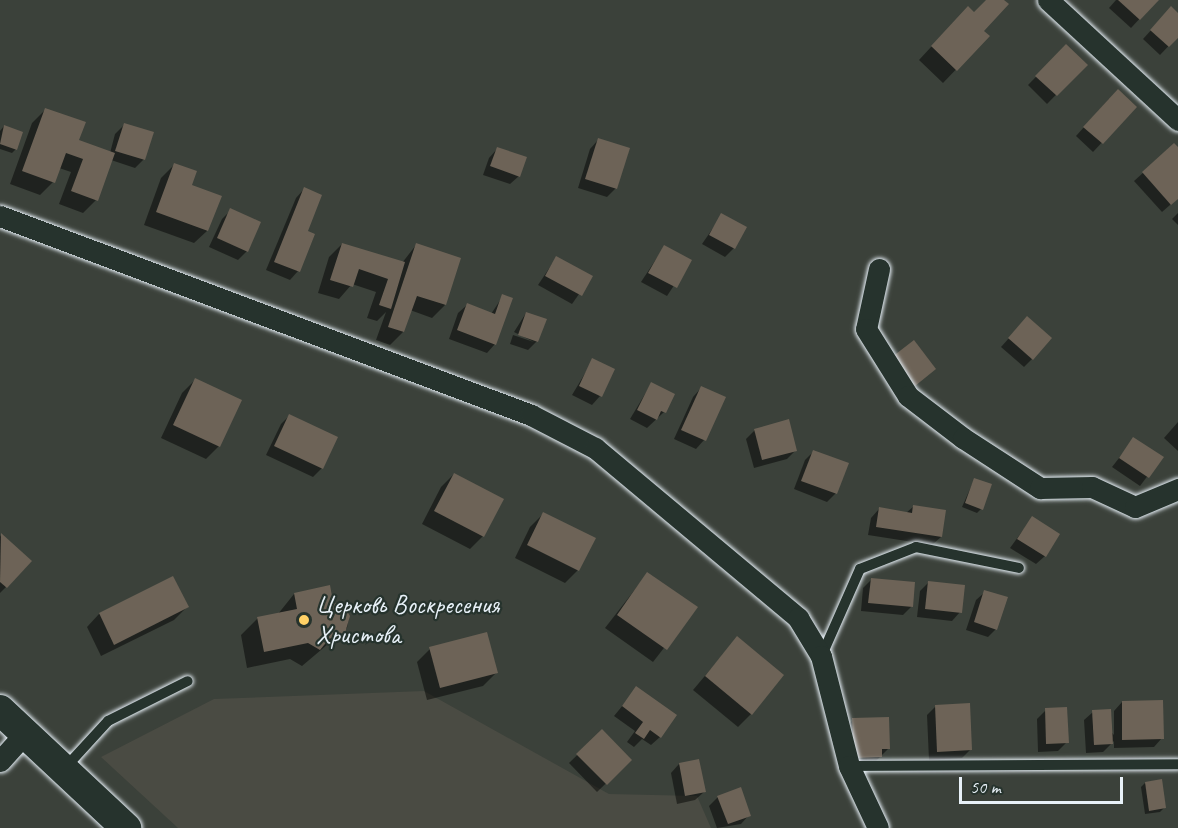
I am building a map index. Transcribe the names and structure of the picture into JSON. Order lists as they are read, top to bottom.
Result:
{
  "places": ["Церковь Воскресения Христова"],
  "scale_bar": "50 m"
}
